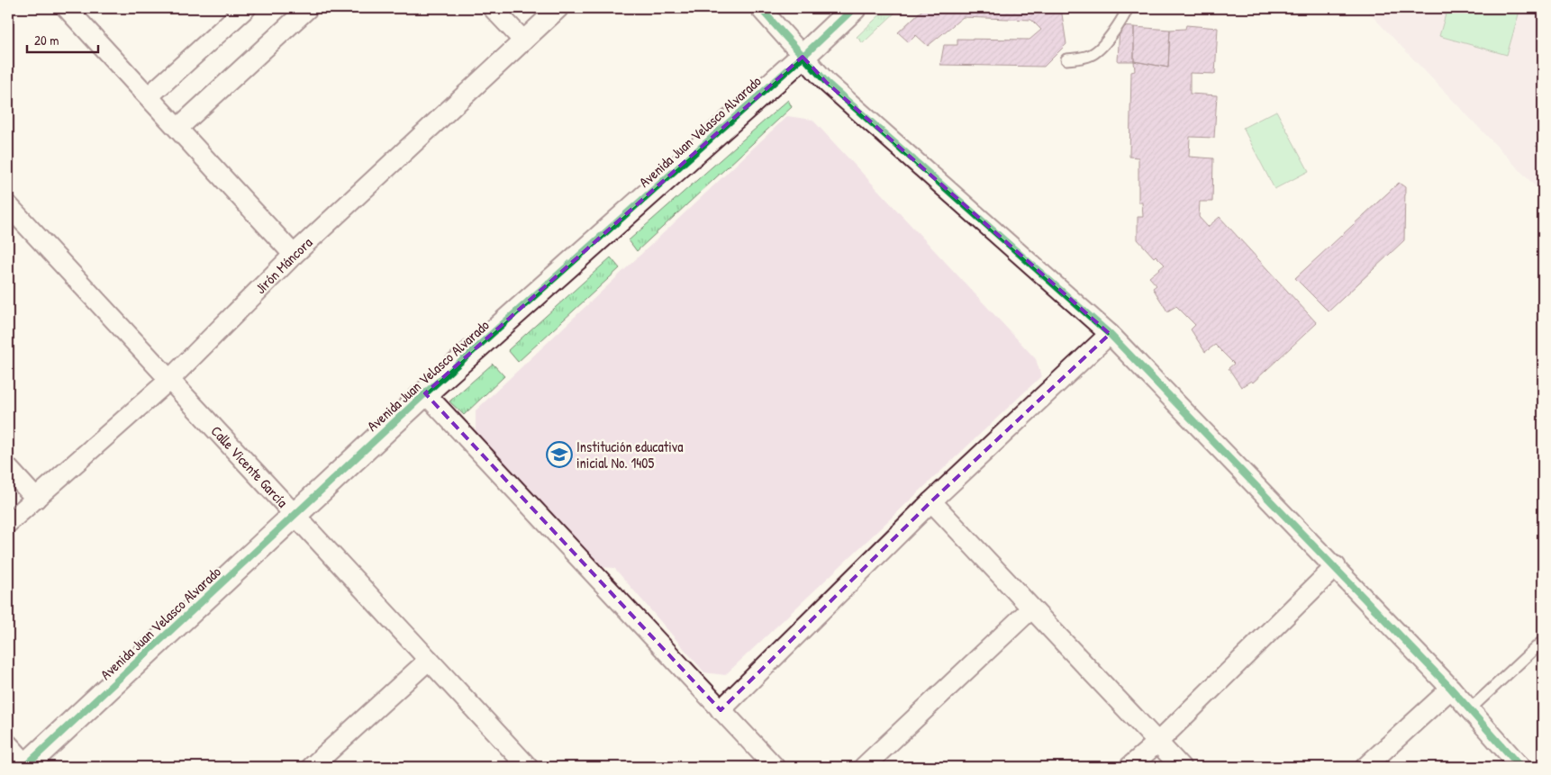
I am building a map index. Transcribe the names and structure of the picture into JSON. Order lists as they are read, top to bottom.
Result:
{
  "streets": {
    "street": ["Avenida Juan Velasco Alvarado", "Jirón Máncora", "Calle Vicente García"]
  },
  "crossings": [
    ["Avenida Juan Velasco Alvarado", "Calle Vicente García"],
    ["Jirón Máncora", "Calle Vicente García"]
  ],
  "places": {
    "school or university": ["Institución educativa inicial No. 1405"]
  },
  "scale_bar": "20 m"
}
